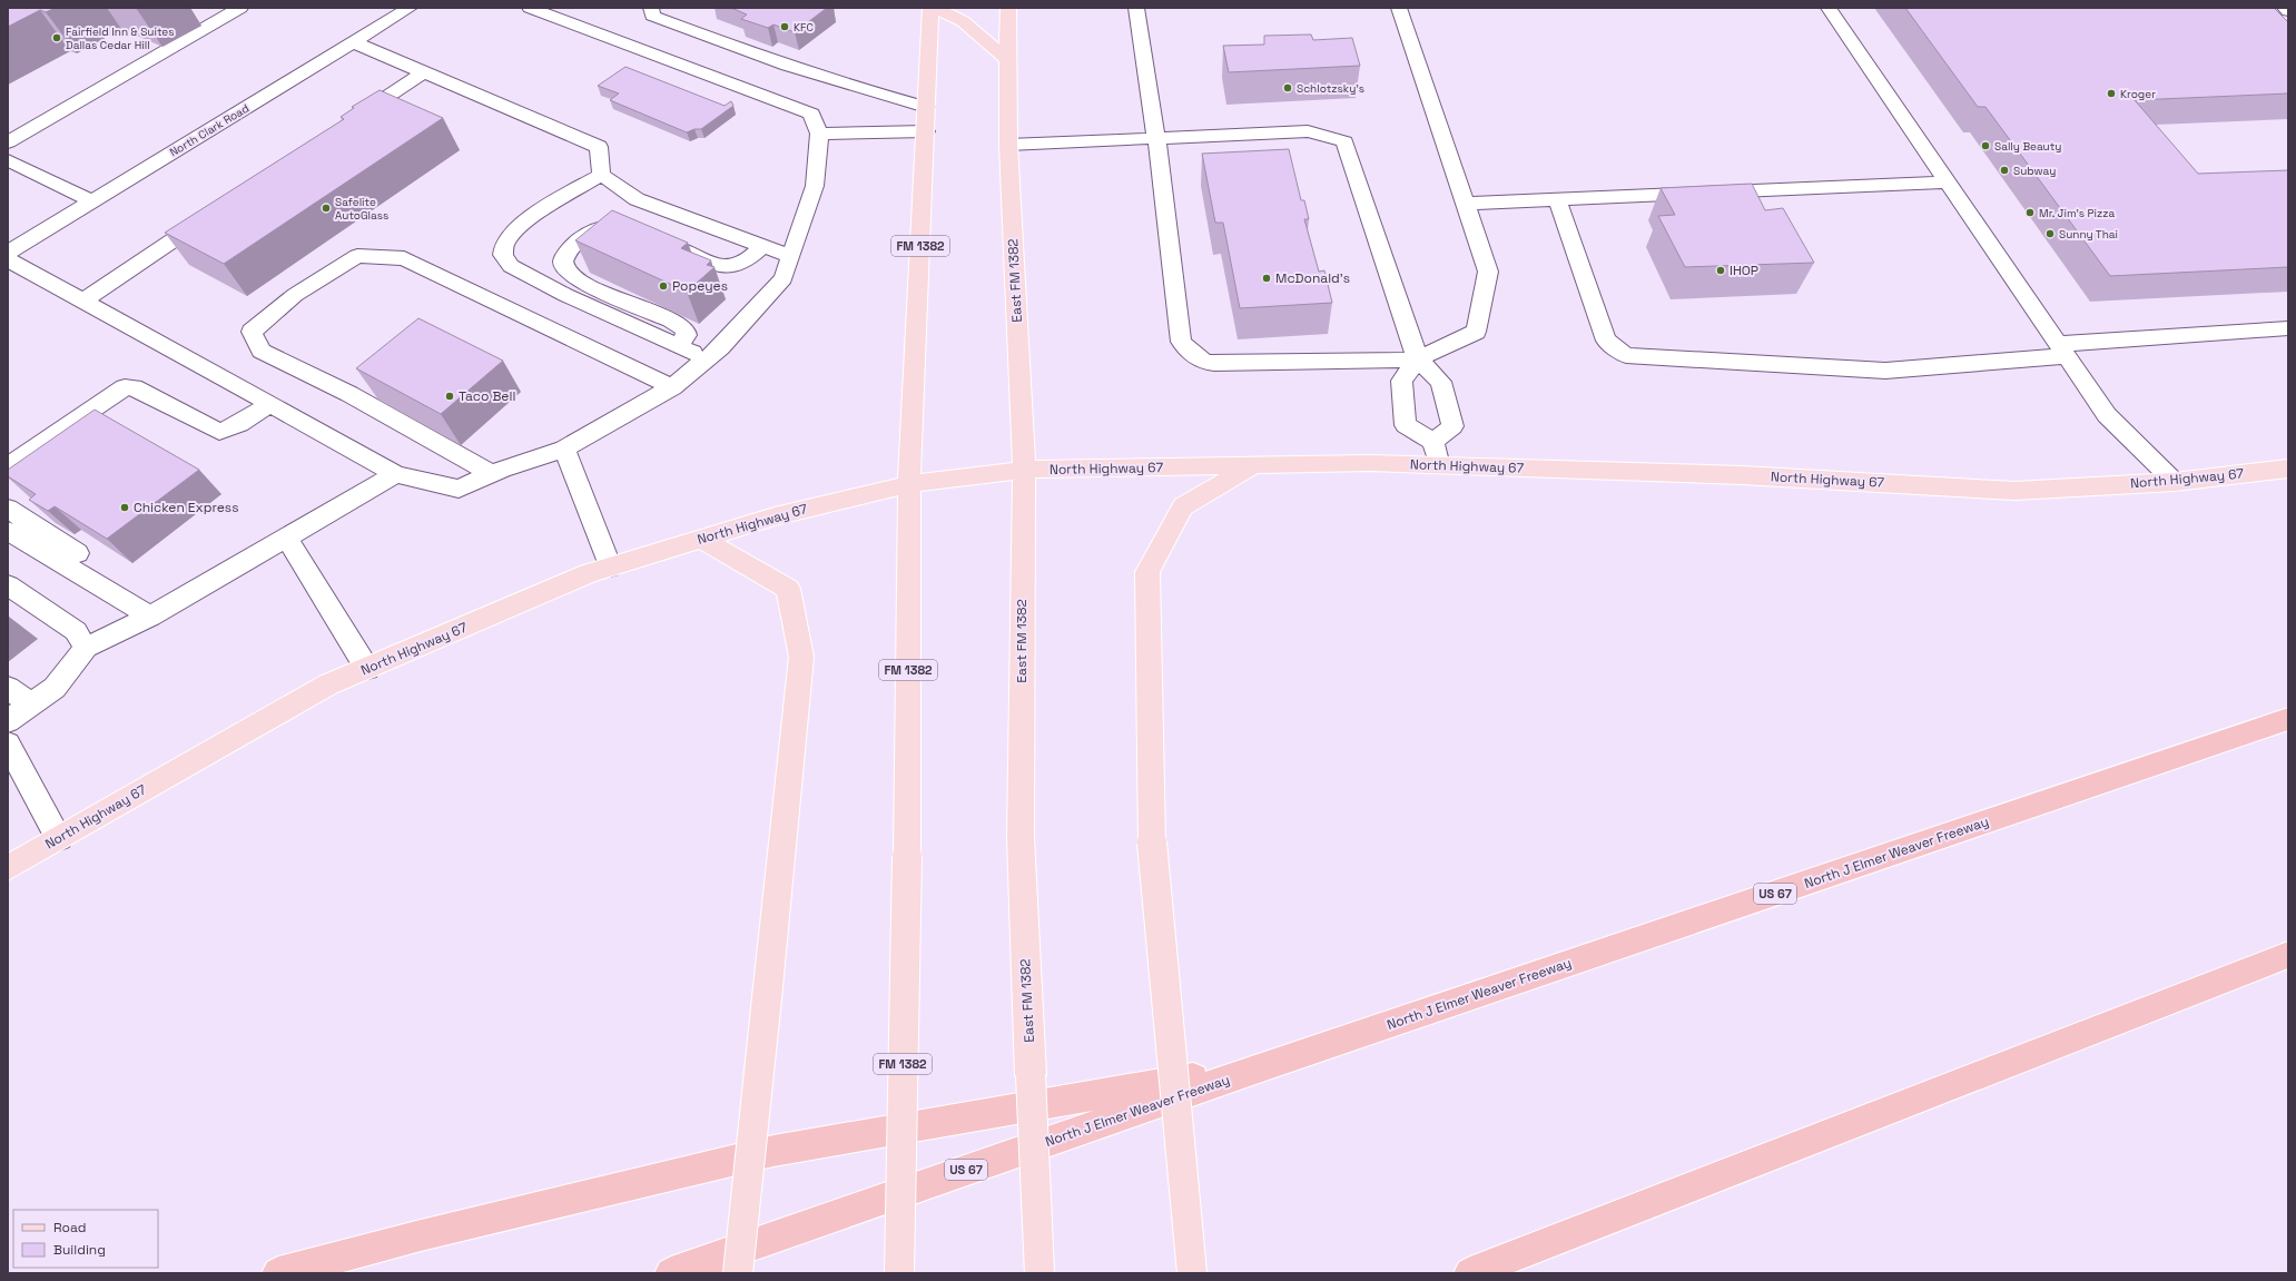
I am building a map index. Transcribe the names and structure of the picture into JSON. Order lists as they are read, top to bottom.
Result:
{
  "streets": {
    "highway": ["North J Elmer Weaver Freeway", "US 67"],
    "main road": ["FM 1382", "East FM 1382", "North Highway 67"],
    "street": ["North Clark Road"]
  },
  "crossings": [
    ["FM 1382", "North Highway 67"],
    ["East FM 1382", "North Highway 67"]
  ],
  "places": [
    "KFC",
    "Fairfield Inn & Suites Dallas Cedar Hill",
    "Schlotzsky's",
    "Kroger",
    "Sally Beauty",
    "Subway",
    "Safelite AutoGlass",
    "Mr. Jim's Pizza",
    "Sunny Thai",
    "IHOP",
    "McDonald's",
    "Popeyes",
    "Taco Bell",
    "Chicken Express"
  ],
  "legend": ["Road", "Building"]
}
